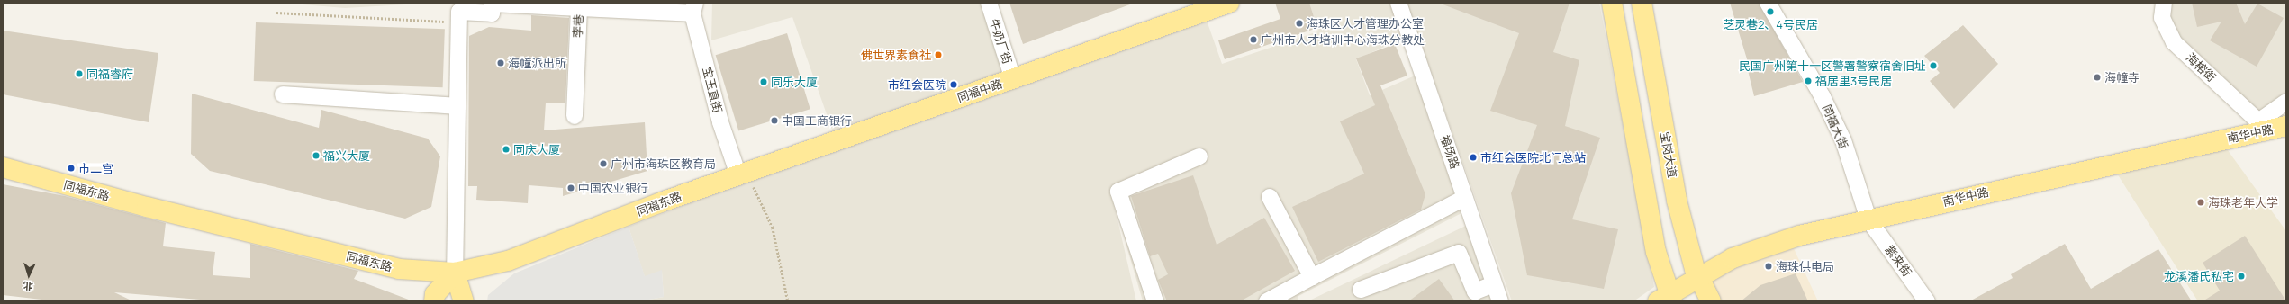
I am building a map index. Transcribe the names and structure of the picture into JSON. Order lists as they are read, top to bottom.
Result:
{
  "streets": {
    "main road": [
      "同福中路",
      "南华中路",
      "宝岗大道",
      "同福东路"
    ],
    "street": [
      "李巷",
      "牛奶厂街",
      "海榕街",
      "宝玉直街",
      "同福大街",
      "福场路",
      "紫来街"
    ]
  },
  "crossings": [
    ["李巷", "同福东路"],
    ["牛奶厂街", "同福中路"],
    ["海榕街", "南华中路"],
    ["宝玉直街", "同福中路"],
    ["宝玉直街", "同福东路"],
    ["同福中路", "同福东路"],
    ["同福大街", "南华中路"],
    ["同福大街", "紫来街"],
    ["南华中路", "宝岗大道"],
    ["南华中路", "紫来街"]
  ],
  "places": [
    "芝灵巷2、4号民居",
    "海珠区人才管理办公室",
    "广州市人才培训中心海珠分教处",
    "佛世界素食社",
    "海幢派出所",
    "民国广州第十一区警署警察宿舍旧址",
    "同福睿府",
    "海幢寺",
    "福居里3号民居",
    "同乐大厦",
    "市红会医院",
    "中国工商银行",
    "同庆大厦",
    "福兴大厦",
    "市红会医院北门总站",
    "广州市海珠区教育局",
    "市二宫",
    "中国农业银行",
    "海珠老年大学",
    "海珠供电局",
    "龙溪潘氏私宅"
  ],
  "north": "bottom"
}
